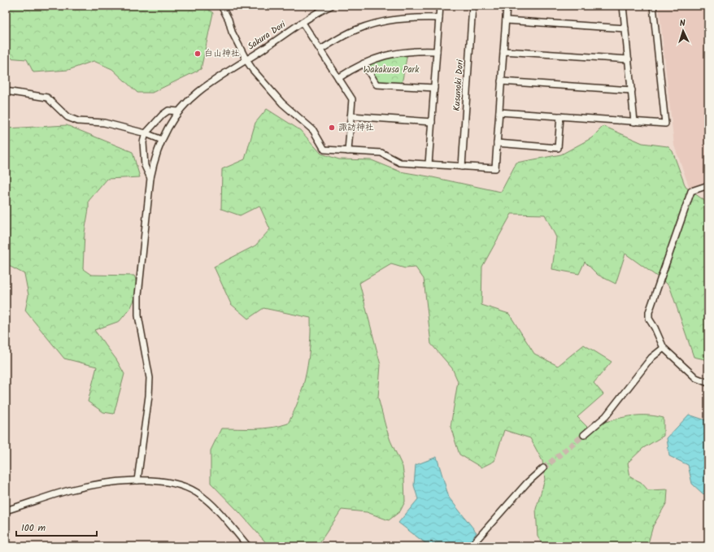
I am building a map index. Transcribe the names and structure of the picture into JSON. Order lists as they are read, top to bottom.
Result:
{
  "streets": {
    "street": ["Sakura Dori", "Kusunoki Dori"]
  },
  "parks": ["Wakakusa Park"],
  "places": ["白山神社", "諏訪神社"],
  "scale_bar": "100 m",
  "north": "top"
}
